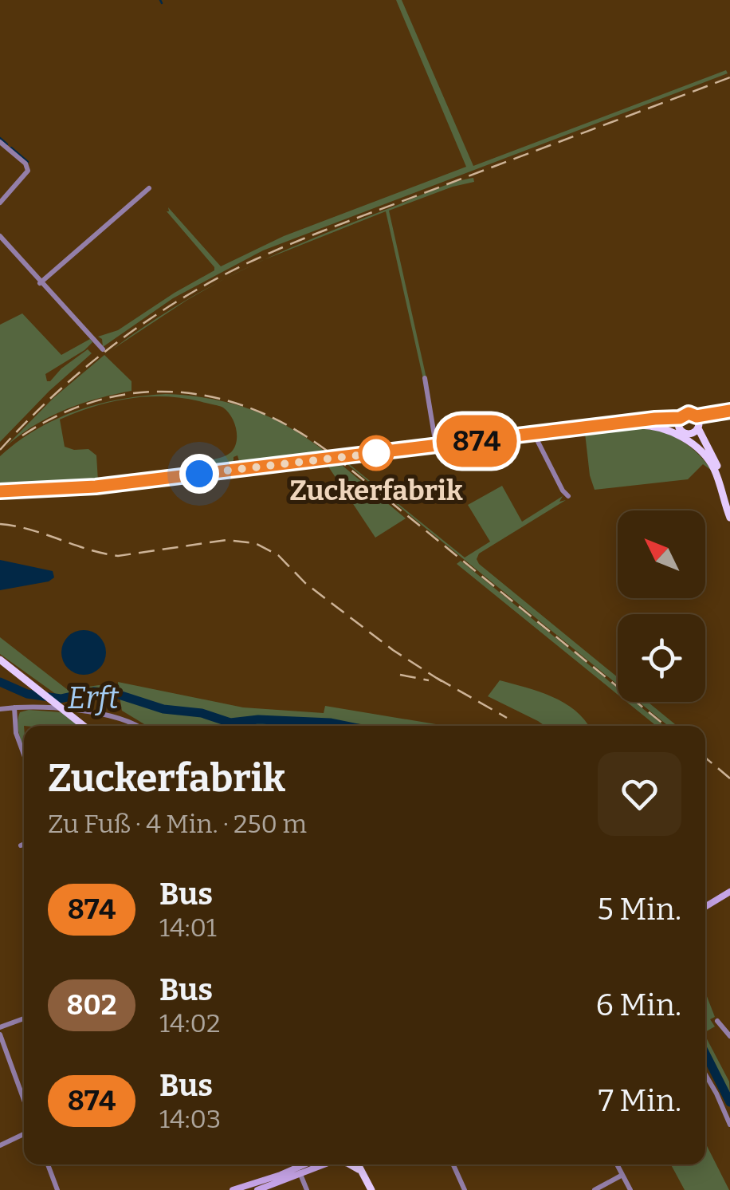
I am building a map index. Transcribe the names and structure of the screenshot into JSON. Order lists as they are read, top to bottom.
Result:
{
  "water": ["Erft"],
  "places": ["Zuckerfabrik"],
  "lines": ["bus line 874"],
  "north": "top left",
  "page": {
    "on_map": "874",
    "heading": ["Zuckerfabrik", "Zu Fuß · 4 Min. · 250 m"],
    "list": [
      {
        "mark": "874",
        "name": "Bus",
        "note": "14:01",
        "value": "5 Min."
      },
      {
        "mark": "802",
        "name": "Bus",
        "note": "14:02",
        "value": "6 Min."
      },
      {
        "mark": "874",
        "name": "Bus",
        "note": "14:03",
        "value": "7 Min."
      }
    ]
  }
}
